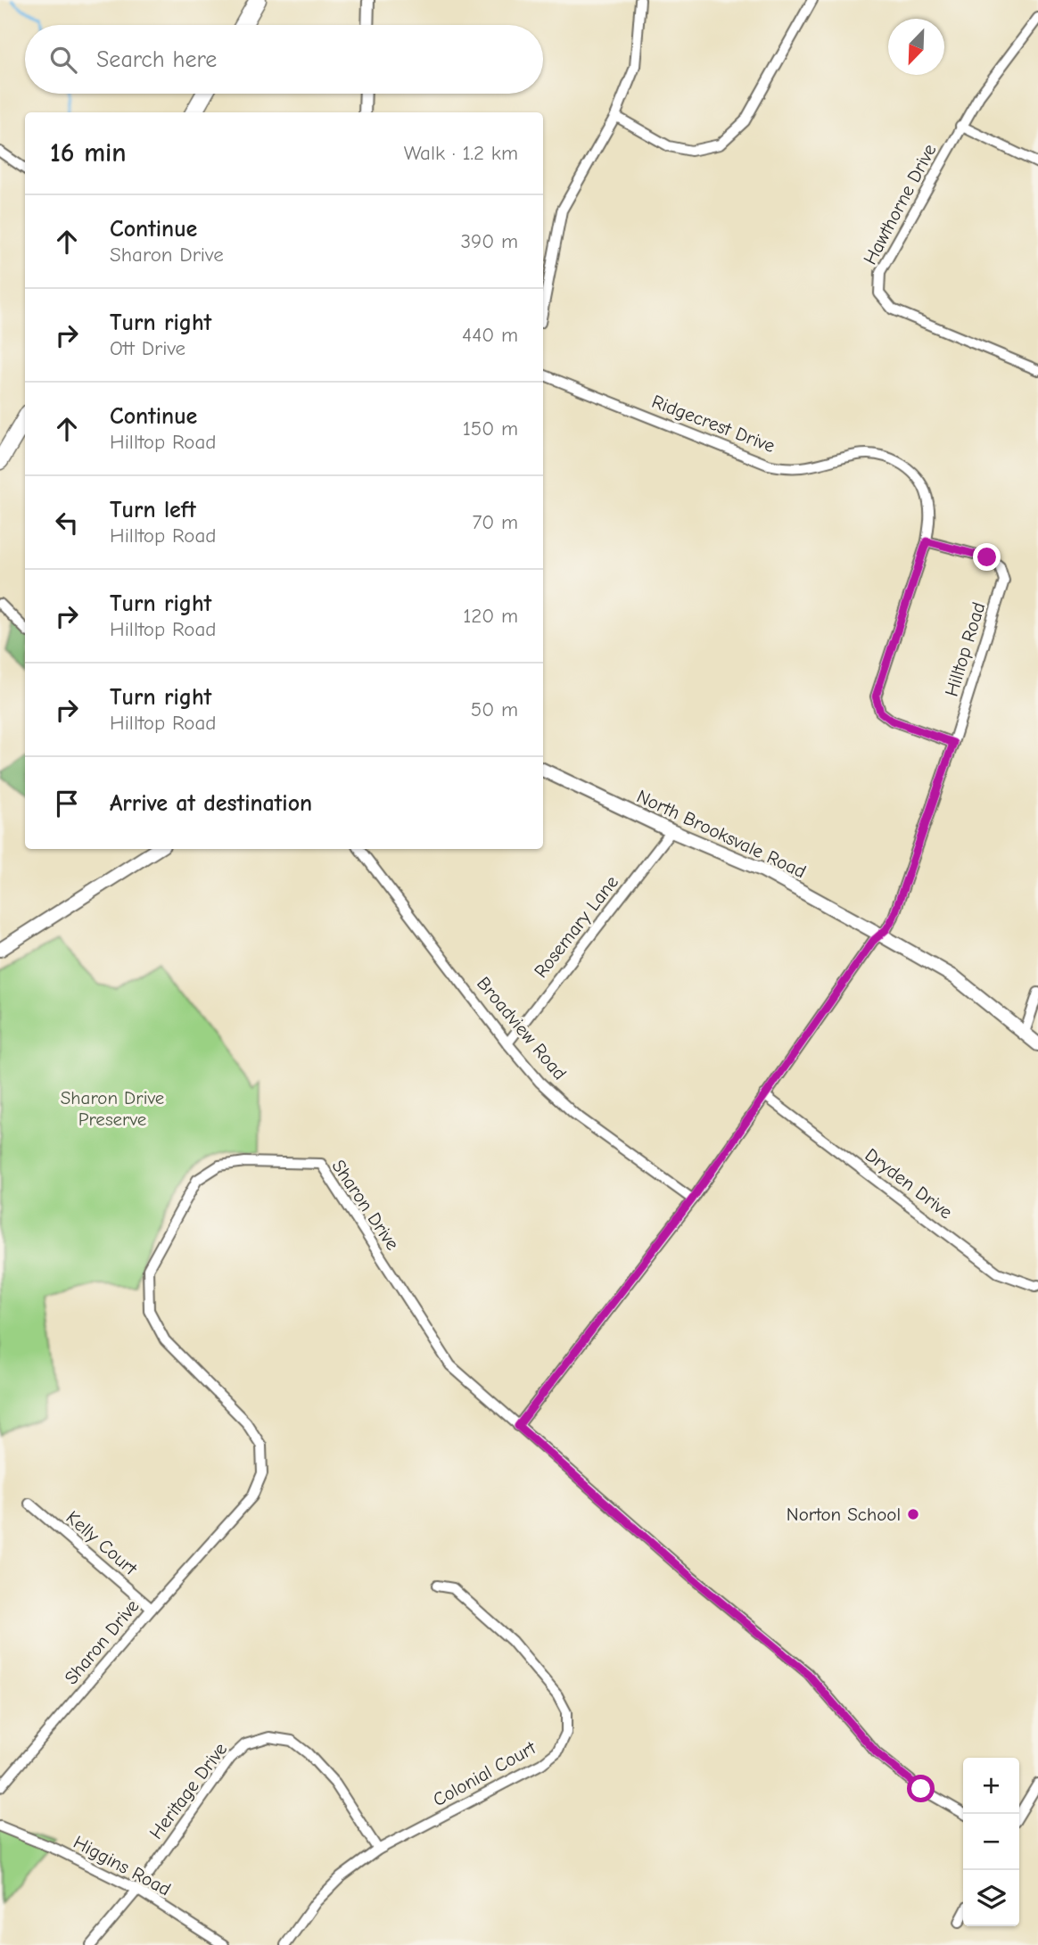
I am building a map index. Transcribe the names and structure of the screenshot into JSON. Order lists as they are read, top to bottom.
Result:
{
  "streets": {
    "main road": ["North Brooksvale Road"],
    "street": [
      "Hawthorne Drive",
      "Ridgecrest Drive",
      "Hilltop Road",
      "Rosemary Lane",
      "Broadview Road",
      "Dryden Drive",
      "Sharon Drive",
      "Kelly Court",
      "Colonial Court",
      "Heritage Drive",
      "Higgins Road"
    ]
  },
  "crossings": [
    ["Ridgecrest Drive", "Hilltop Road"],
    ["Hilltop Road", "North Brooksvale Road"],
    ["Hilltop Road", "Broadview Road"],
    ["Hilltop Road", "Dryden Drive"],
    ["Hilltop Road", "Sharon Drive"],
    ["North Brooksvale Road", "Rosemary Lane"],
    ["Rosemary Lane", "Broadview Road"],
    ["Sharon Drive", "Kelly Court"],
    ["Colonial Court", "Heritage Drive"],
    ["Heritage Drive", "Higgins Road"]
  ],
  "parks": ["Sharon Drive Preserve"],
  "places": ["Norton School"],
  "north": "bottom left",
  "page": {
    "search": "Search here",
    "heading": ["16 min", "Walk · 1.2 km"],
    "list": [
      ["Continue", "Sharon Drive", "390 m"],
      ["Turn right", "Ott Drive", "440 m"],
      ["Continue", "Hilltop Road", "150 m"],
      ["Turn left", "Hilltop Road", "70 m"],
      ["Turn right", "Hilltop Road", "120 m"],
      ["Turn right", "Hilltop Road", "50 m"],
      "Arrive at destination"
    ],
    "map_buttons": ["+", "−"]
  }
}
